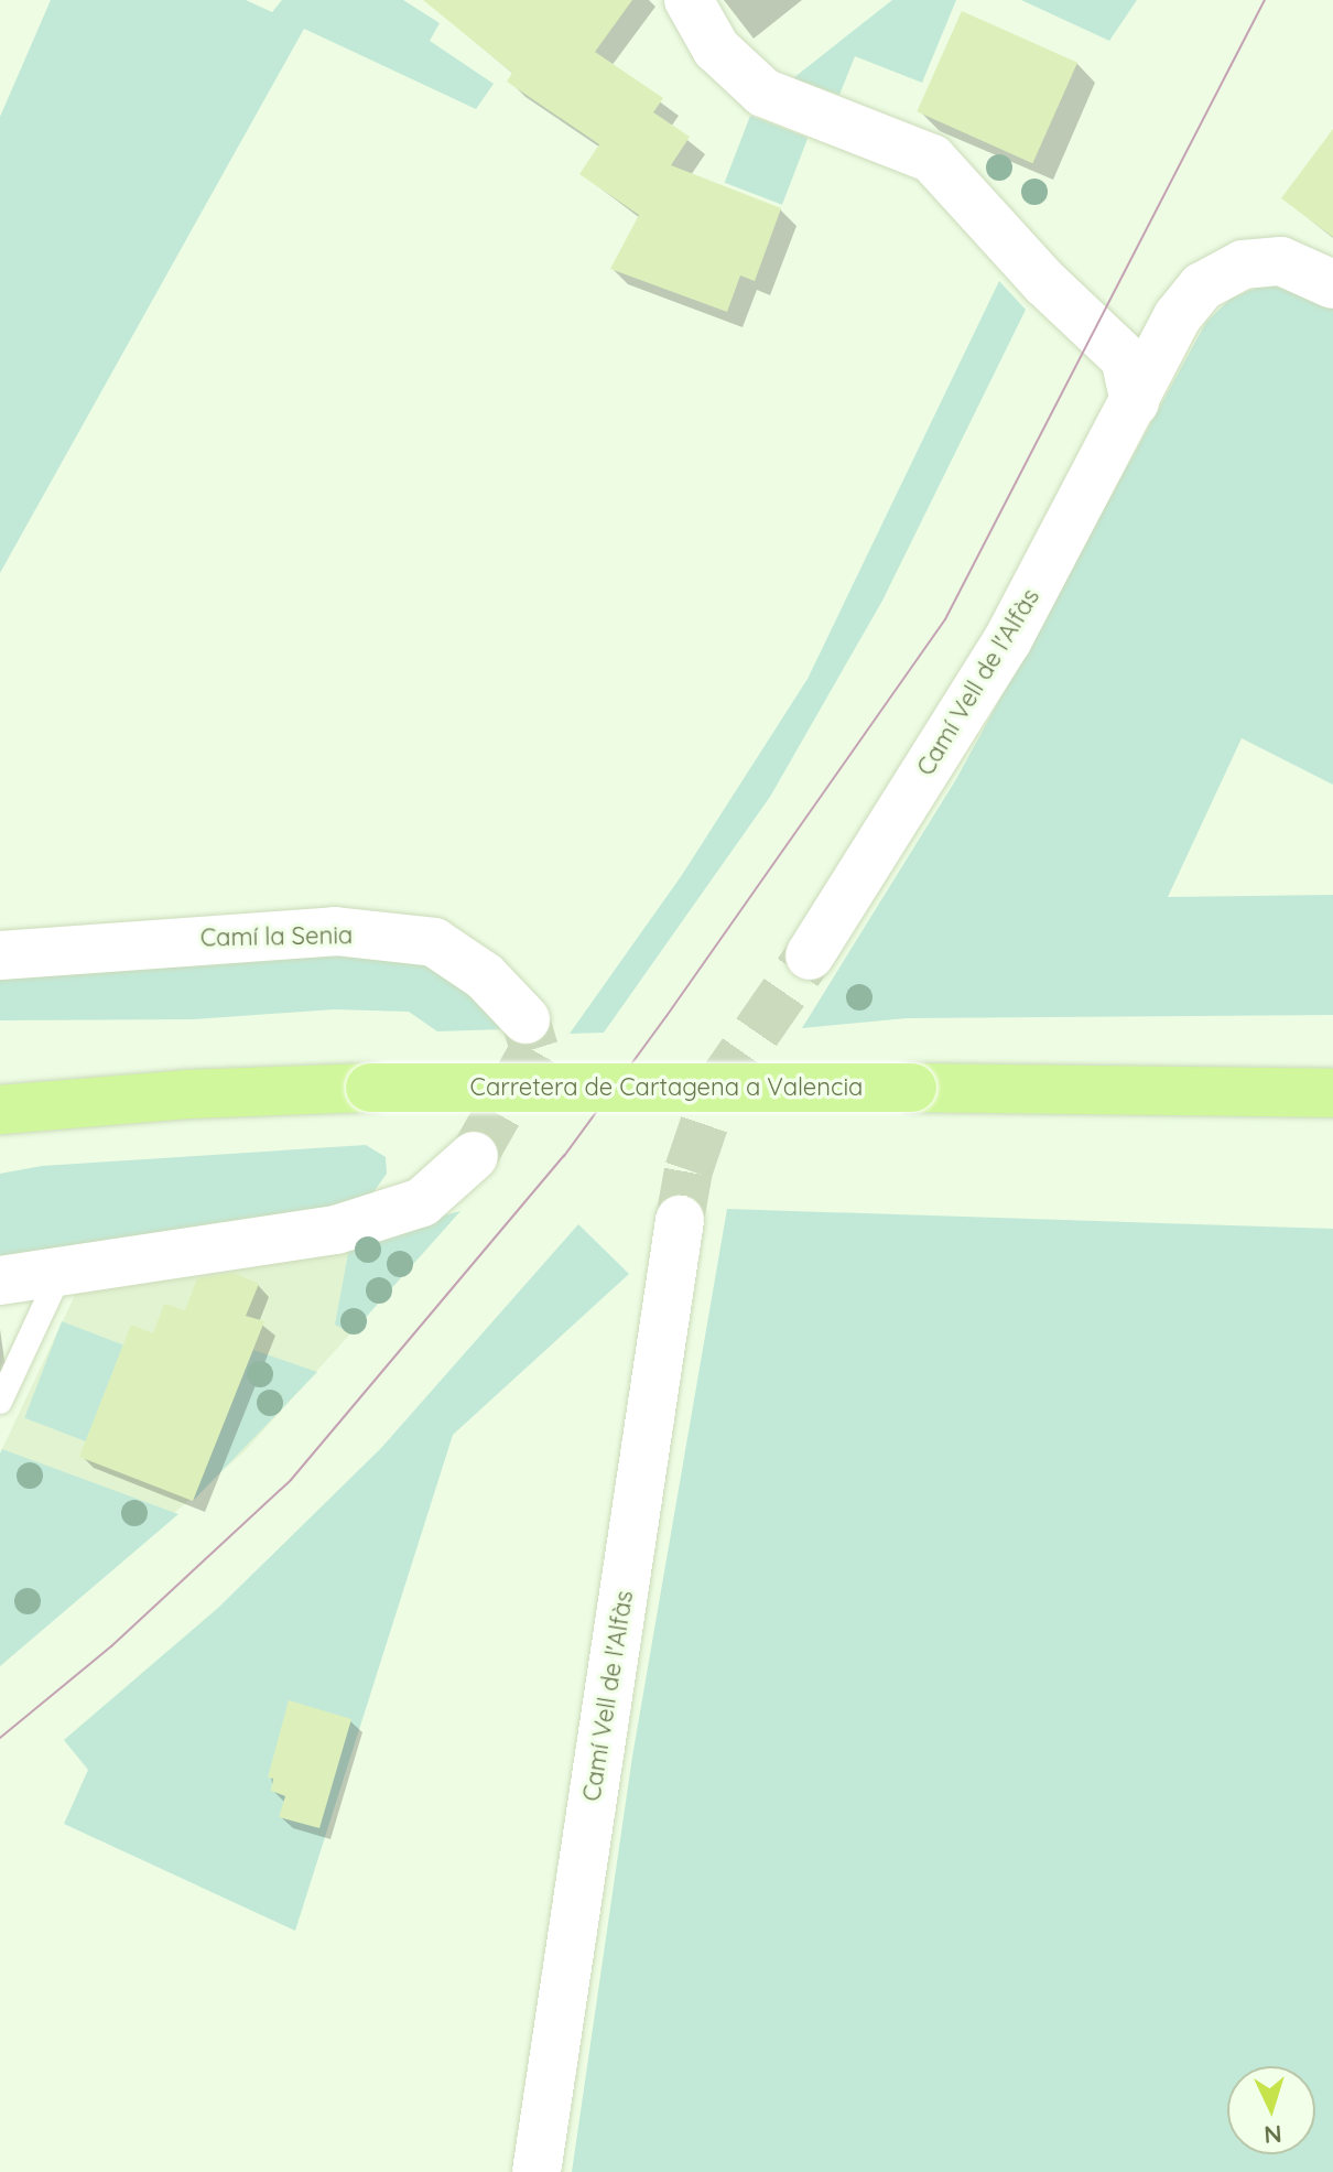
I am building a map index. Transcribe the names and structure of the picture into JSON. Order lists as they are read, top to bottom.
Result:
{
  "streets": {
    "highway": ["Carretera de Cartagena a Valencia"],
    "street": ["Camí Vell de l'Alfàs", "Camí la Senia"]
  },
  "north": "bottom"
}
